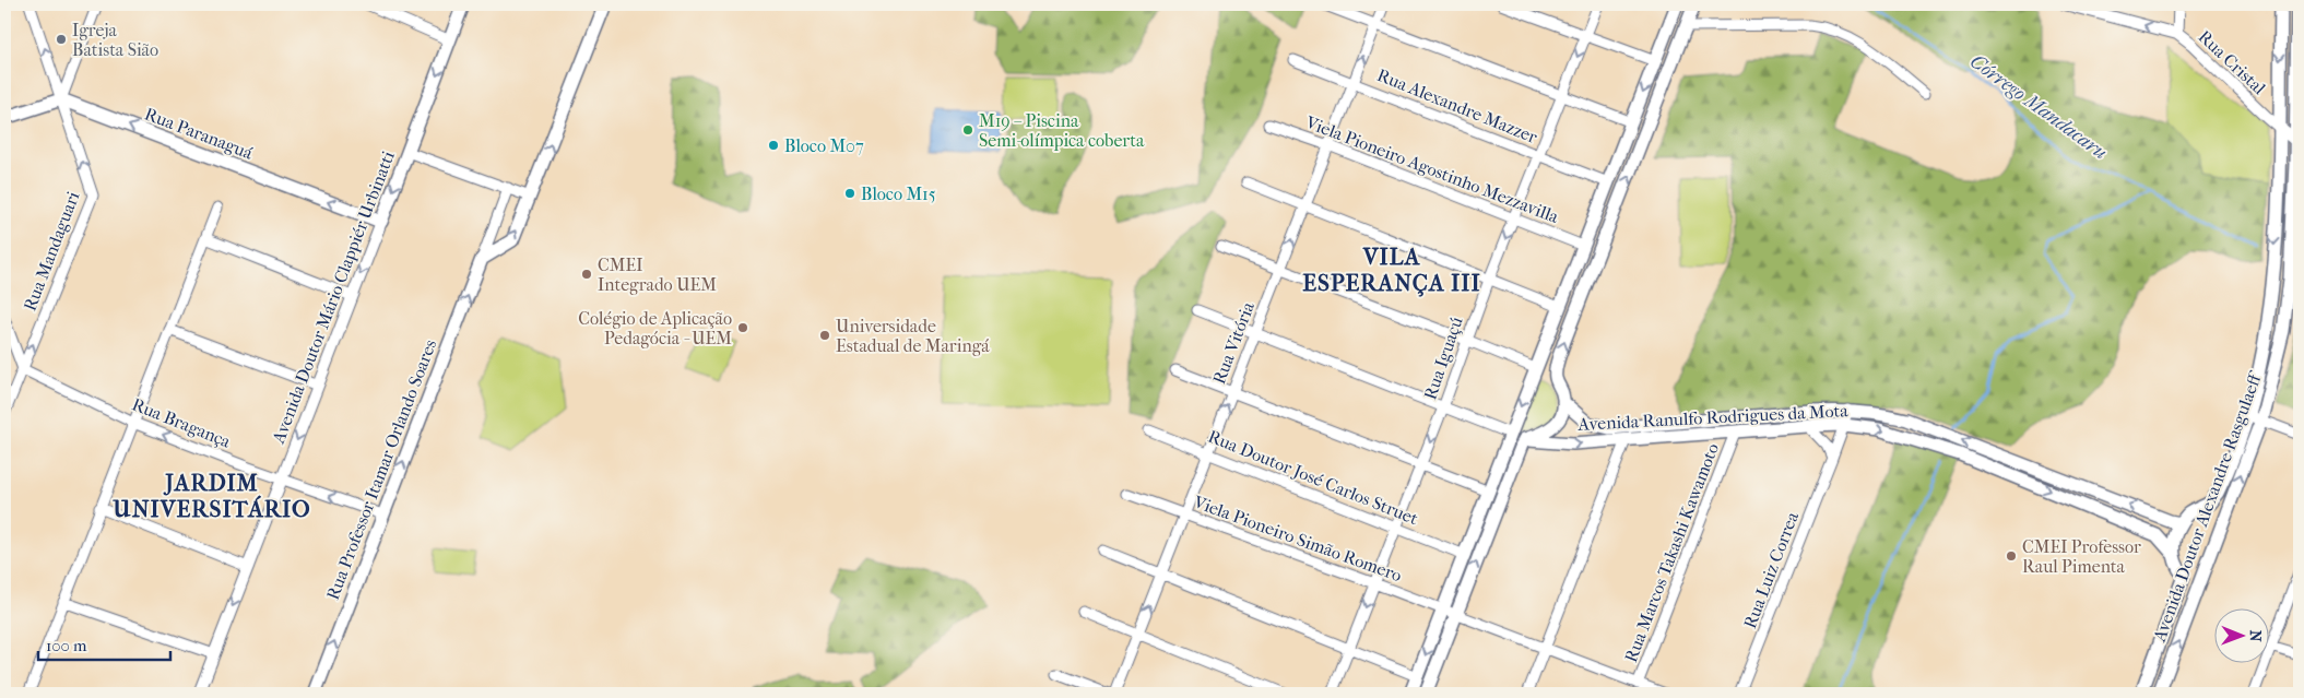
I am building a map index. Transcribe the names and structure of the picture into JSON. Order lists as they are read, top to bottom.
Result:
{
  "streets": {
    "main road": [
      "Rua Paranaguá",
      "Avenida Doutor Mário Clappiér Urbinatti",
      "Avenida Ranulfo Rodrigues da Mota",
      "Rua Professor Itamar Orlando Soares",
      "Avenida Doutor Alexandre Rasgulaeff"
    ],
    "street": [
      "Rua Cristal",
      "Rua Alexandre Mazzer",
      "Viela Pioneiro Agostinho Mezzavilla",
      "Rua Mandaguari",
      "Rua Vitória",
      "Rua Iguaçú",
      "Rua Bragança",
      "Rua Doutor José Carlos Struet",
      "Viela Pioneiro Simão Romero",
      "Rua Marcos Takashi Kawamoto",
      "Rua Luiz Correa"
    ]
  },
  "crossings": [
    ["Rua Cristal", "Avenida Doutor Alexandre Rasgulaeff"],
    ["Rua Alexandre Mazzer", "Rua Vitória"],
    ["Rua Alexandre Mazzer", "Rua Iguaçú"],
    ["Rua Paranaguá", "Rua Mandaguari"],
    ["Rua Paranaguá", "Avenida Doutor Mário Clappiér Urbinatti"],
    ["Viela Pioneiro Agostinho Mezzavilla", "Rua Vitória"],
    ["Viela Pioneiro Agostinho Mezzavilla", "Rua Iguaçú"],
    ["Rua Mandaguari", "Rua Bragança"],
    ["Avenida Doutor Mário Clappiér Urbinatti", "Rua Bragança"],
    ["Rua Vitória", "Rua Doutor José Carlos Struet"],
    ["Rua Vitória", "Viela Pioneiro Simão Romero"],
    ["Rua Iguaçú", "Rua Doutor José Carlos Struet"],
    ["Rua Iguaçú", "Viela Pioneiro Simão Romero"],
    ["Avenida Ranulfo Rodrigues da Mota", "Avenida Doutor Alexandre Rasgulaeff"],
    ["Avenida Ranulfo Rodrigues da Mota", "Rua Marcos Takashi Kawamoto"],
    ["Avenida Ranulfo Rodrigues da Mota", "Rua Luiz Correa"],
    ["Rua Bragança", "Rua Professor Itamar Orlando Soares"],
    ["Viela Pioneiro Simão Romero", "Rua Marcos Takashi Kawamoto"]
  ],
  "one_way": [
    "Rua Paranaguá",
    "Avenida Doutor Mário Clappiér Urbinatti",
    "Rua Vitória",
    "Rua Iguaçú",
    "Rua Bragança",
    "Rua Professor Itamar Orlando Soares"
  ],
  "districts": ["VILA ESPERANÇA III", "JARDIM UNIVERSITÁRIO"],
  "water": ["Córrego Mandacaru"],
  "places": [
    "Igreja Batista Sião",
    "M19 – Piscina Semi-olímpica coberta",
    "Bloco M07",
    "Bloco M15",
    "CMEI Integrado UEM",
    "Colégio de Aplicação Pedagócia - UEM",
    "Universidade Estadual de Maringá",
    "CMEI Professor Raul Pimenta"
  ],
  "scale_bar": "100 m",
  "north": "right"
}
